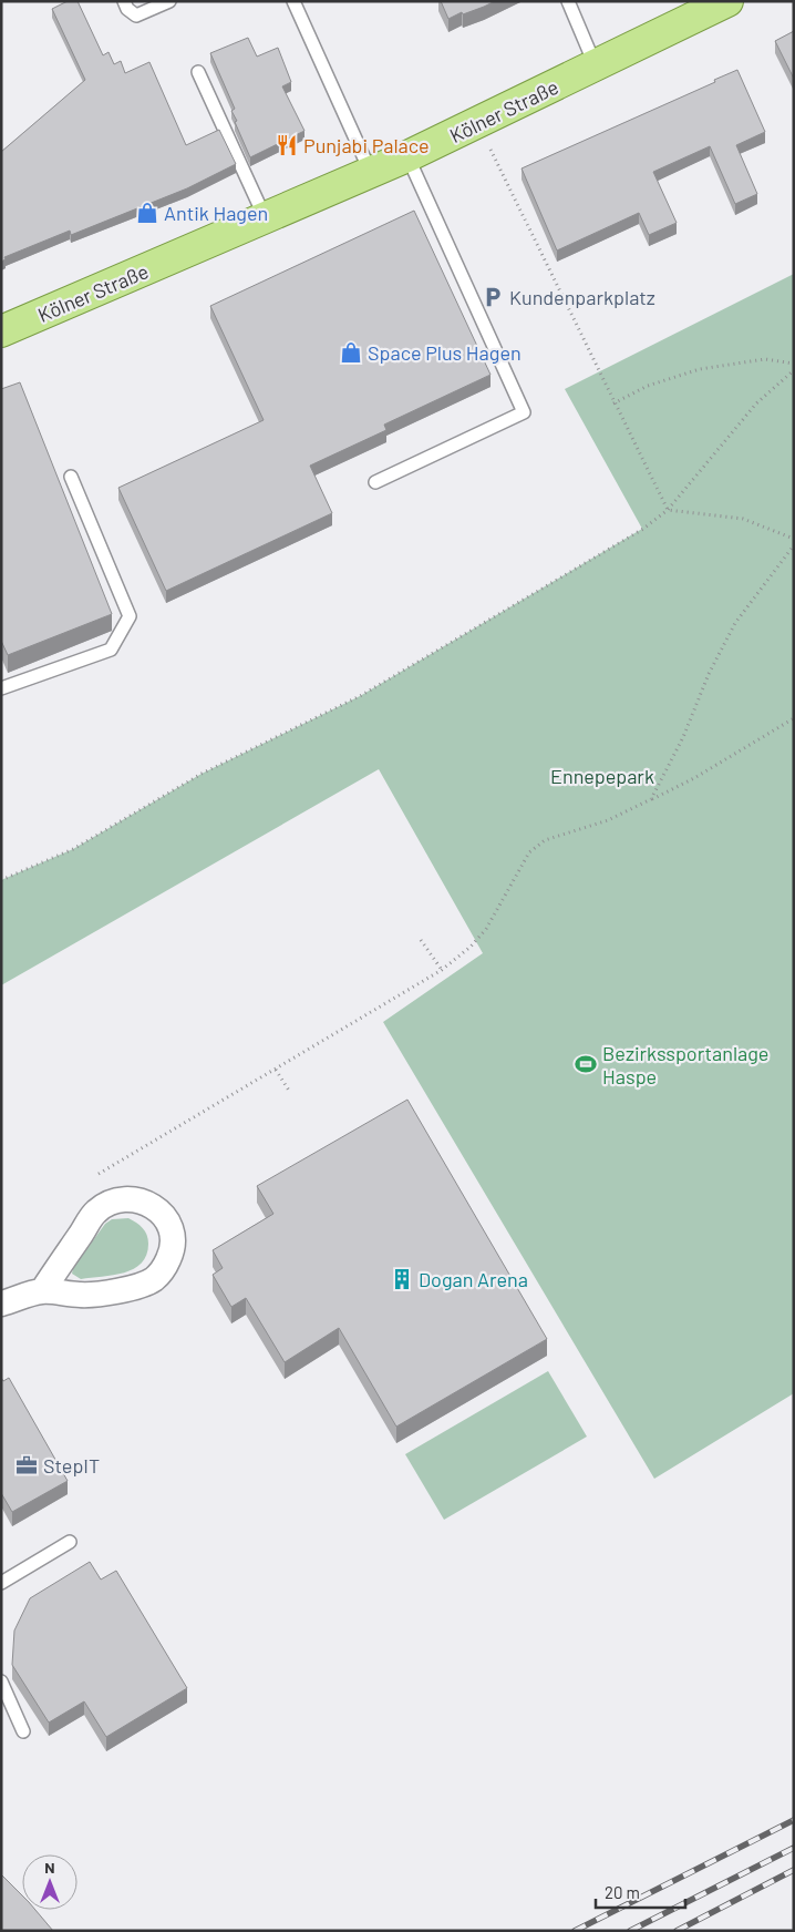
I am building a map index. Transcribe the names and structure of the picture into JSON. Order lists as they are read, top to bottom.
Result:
{
  "streets": {
    "main road": ["Kölner Straße"]
  },
  "parks": ["Ennepepark"],
  "places": {
    "restaurant": ["Punjabi Palace"],
    "shop": ["Antik Hagen", "Space Plus Hagen"],
    "parking": ["Kundenparkplatz"],
    "sports": ["Bezirkssportanlage Haspe"],
    "building": ["Dogan Arena"],
    "office": ["StepIT"]
  },
  "scale_bar": "20 m",
  "north": "top"
}
